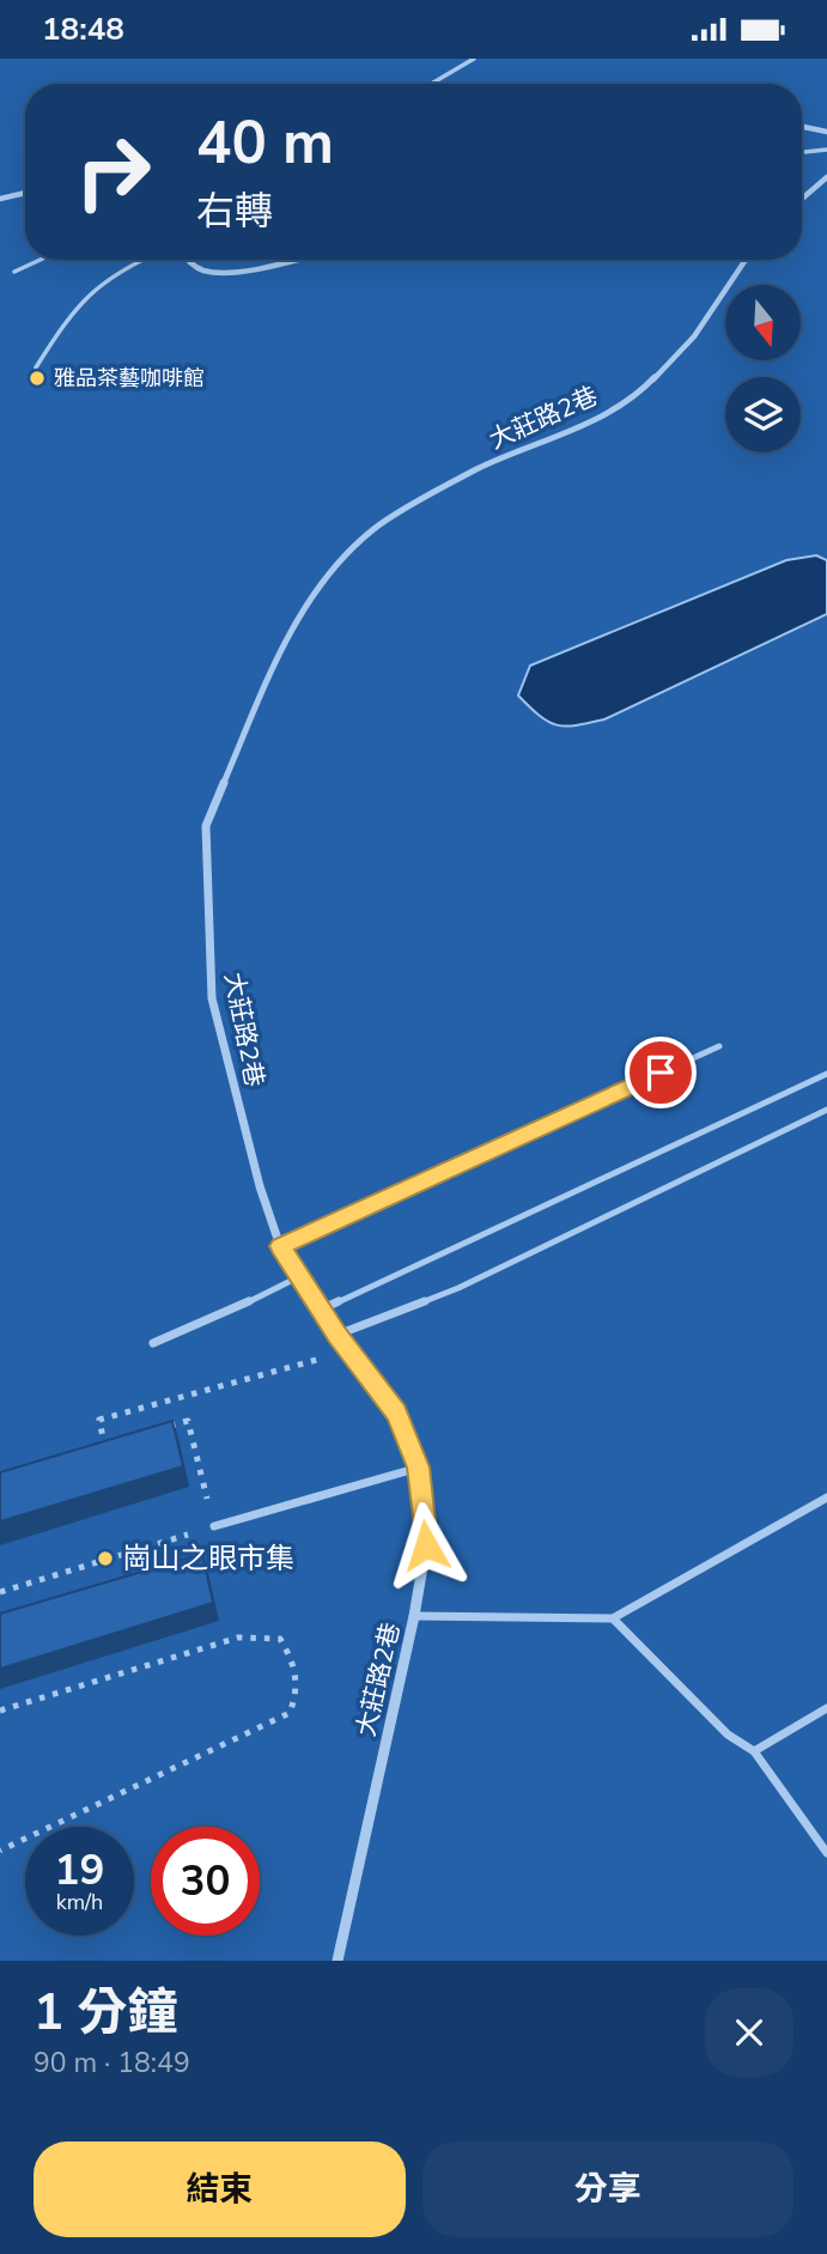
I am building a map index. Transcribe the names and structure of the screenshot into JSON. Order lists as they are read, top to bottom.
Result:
{
  "streets": {
    "street": ["大莊路2巷"]
  },
  "places": ["雅品茶藝咖啡館", "崗山之眼市集"],
  "north": "bottom",
  "page": {
    "status": "18:48",
    "turn": ["40 m", "右轉"],
    "speed": "19 km/h",
    "limit": "30",
    "heading": ["1 分鐘", "90 m · 18:49"],
    "buttons": ["結束", "分享"]
  }
}
